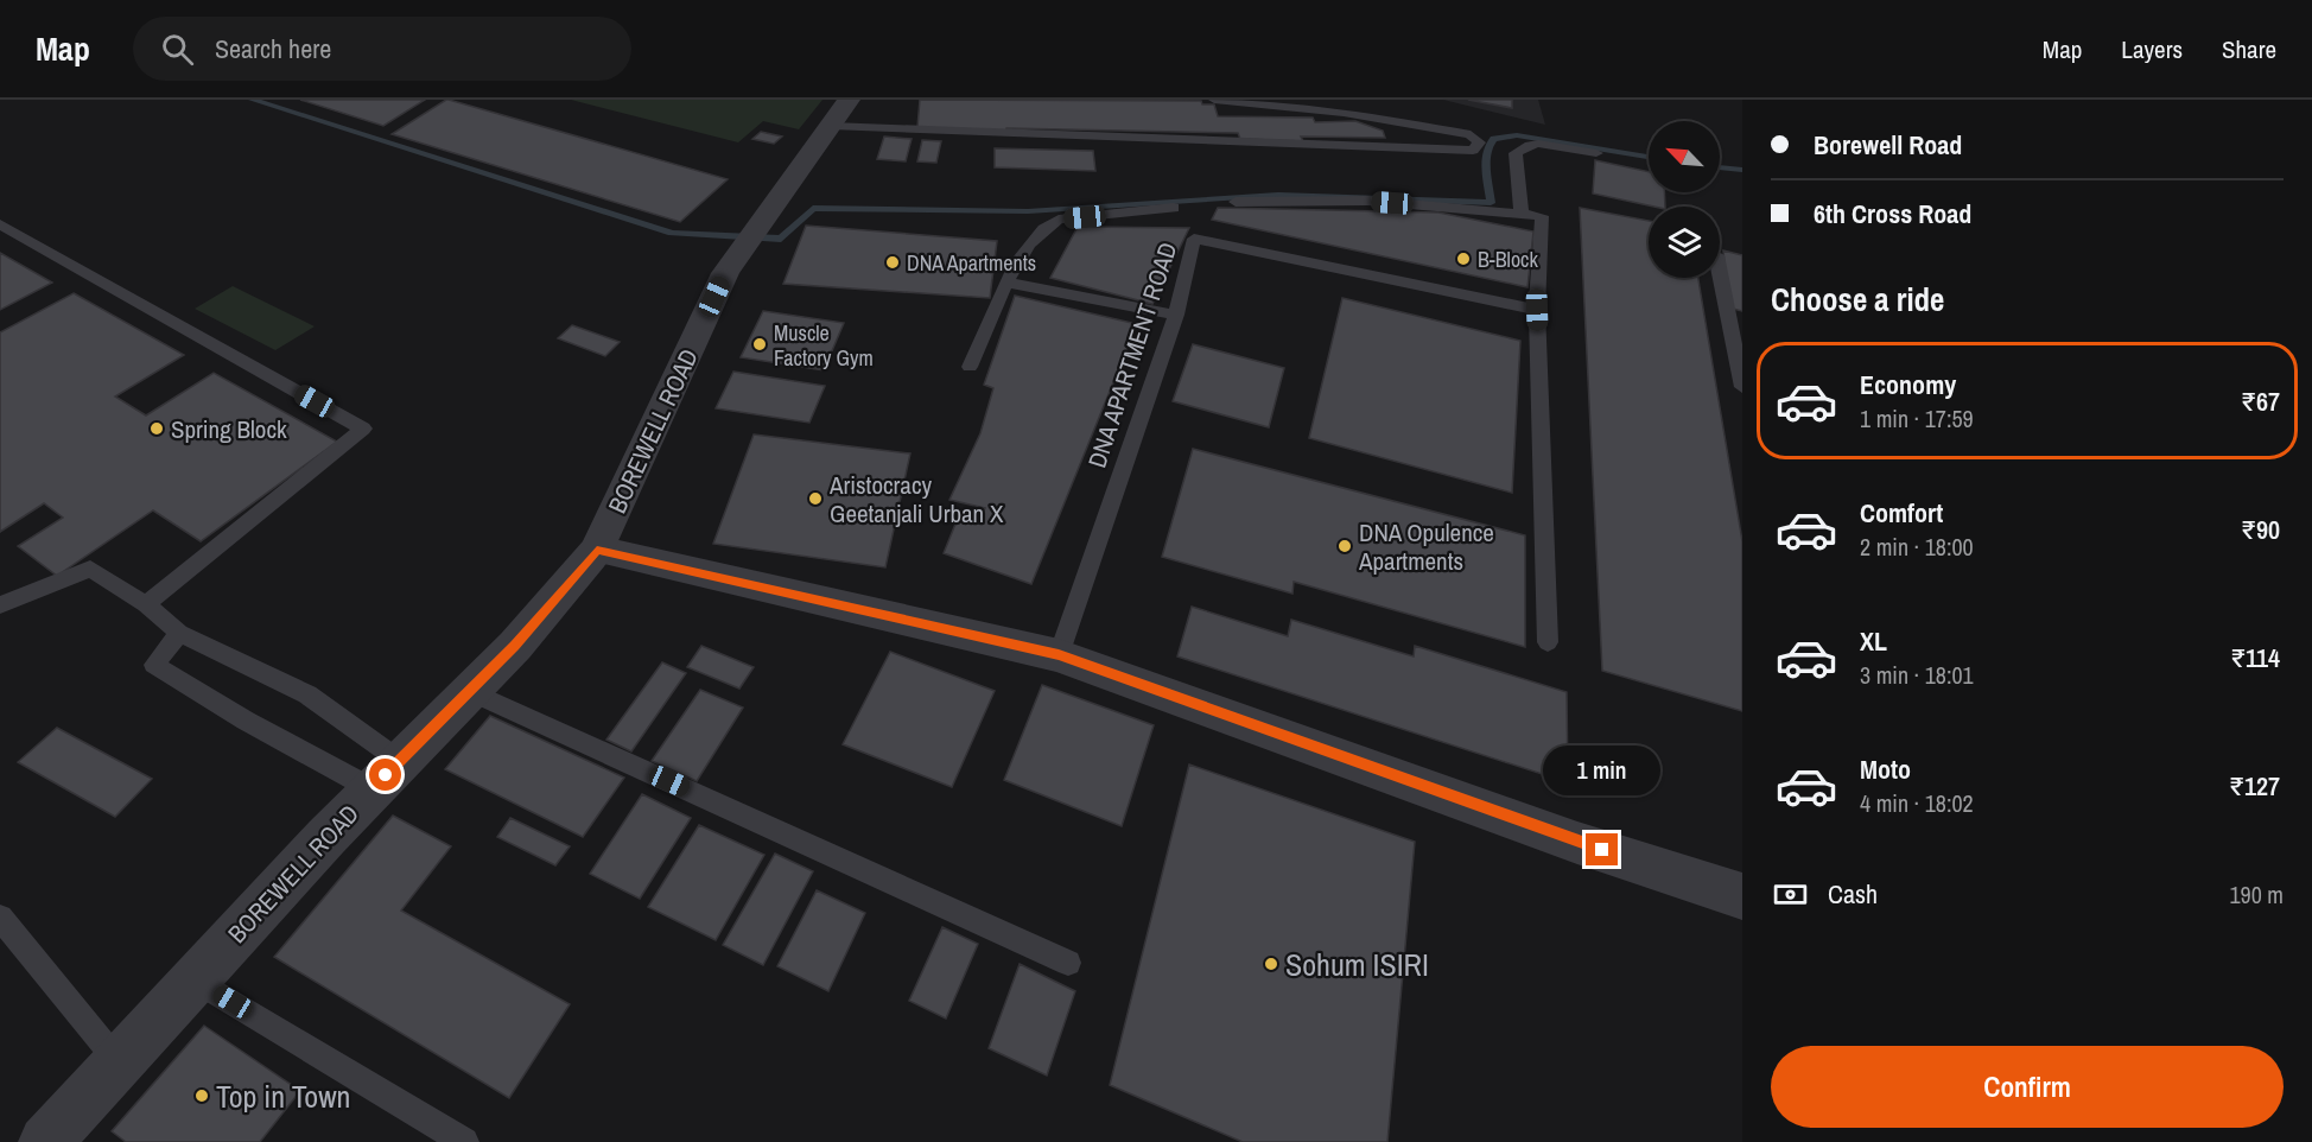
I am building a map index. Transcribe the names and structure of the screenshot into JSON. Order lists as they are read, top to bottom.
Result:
{
  "streets": {
    "street": ["BOREWELL ROAD"],
    "lane": ["DNA APARTMENT ROAD"]
  },
  "places": [
    "B-Block",
    "DNA Apartments",
    "Muscle Factory Gym",
    "Spring Block",
    "Aristocracy Geetanjali Urban X",
    "DNA Opulence Apartments",
    "Sohum ISIRI",
    "Top in Town"
  ],
  "north": "top left",
  "page": {
    "header": "Map",
    "search": "Search here",
    "nav": ["Map", "Layers", "Share"],
    "banner": ["Borewell Road", "6th Cross Road"],
    "heading": "Choose a ride",
    "list": [
      {
        "name": "Economy",
        "note": "1 min · 17:59",
        "value": "₹67"
      },
      {
        "name": "Comfort",
        "note": "2 min · 18:00",
        "value": "₹90"
      },
      {
        "name": "XL",
        "note": "3 min · 18:01",
        "value": "₹114"
      },
      {
        "name": "Moto",
        "note": "4 min · 18:02",
        "value": "₹127"
      }
    ],
    "bubble": "1 min",
    "pay": ["Cash", "190 m"],
    "buttons": "Confirm"
  }
}
